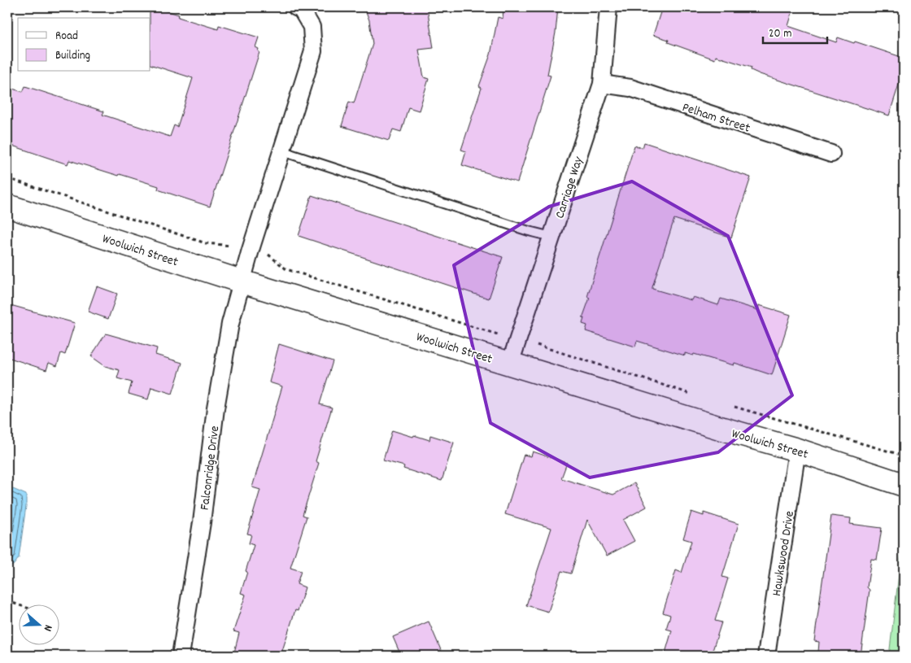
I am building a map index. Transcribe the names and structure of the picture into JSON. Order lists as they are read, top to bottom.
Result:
{
  "streets": {
    "street": [
      "Pelham Street",
      "Carriage Way",
      "Woolwich Street",
      "Falconridge Drive",
      "Hawkswood Drive"
    ]
  },
  "crossings": [
    ["Pelham Street", "Carriage Way"],
    ["Carriage Way", "Woolwich Street"],
    ["Woolwich Street", "Falconridge Drive"],
    ["Woolwich Street", "Hawkswood Drive"]
  ],
  "legend": ["Road", "Building"],
  "scale_bar": "20 m",
  "north": "right"
}
